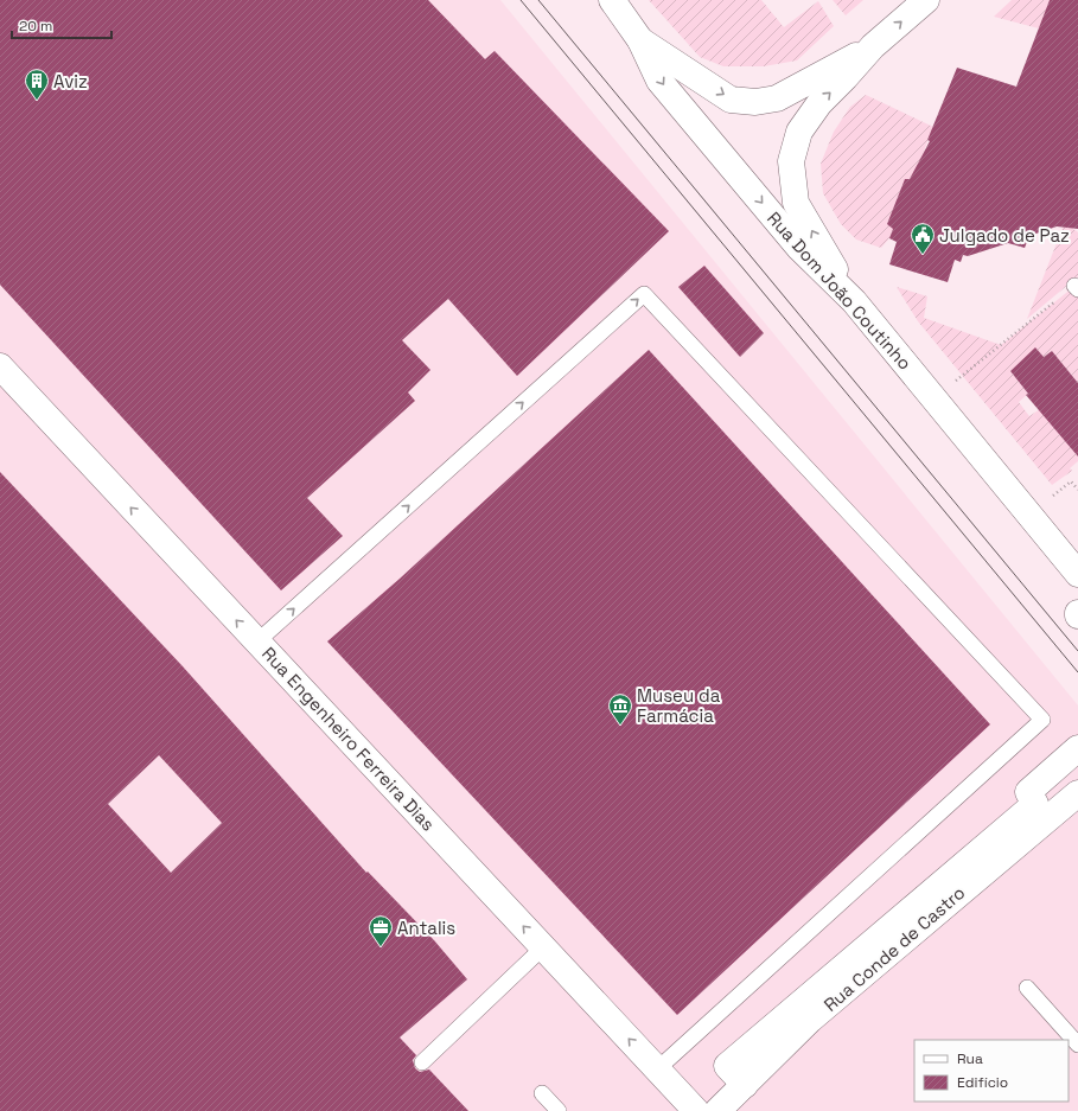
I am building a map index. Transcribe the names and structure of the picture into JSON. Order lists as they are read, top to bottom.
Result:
{
  "streets": {
    "street": ["Rua Dom João Coutinho", "Rua Engenheiro Ferreira Dias", "Rua Conde de Castro"]
  },
  "one_way": ["Rua Dom João Coutinho", "Rua Engenheiro Ferreira Dias"],
  "places": {
    "building": ["Aviz"],
    "public building": ["Julgado de Paz"],
    "museum": ["Museu da Farmácia"],
    "office": ["Antalis"]
  },
  "legend": ["Rua", "Edifício"],
  "scale_bar": "20 m"
}
